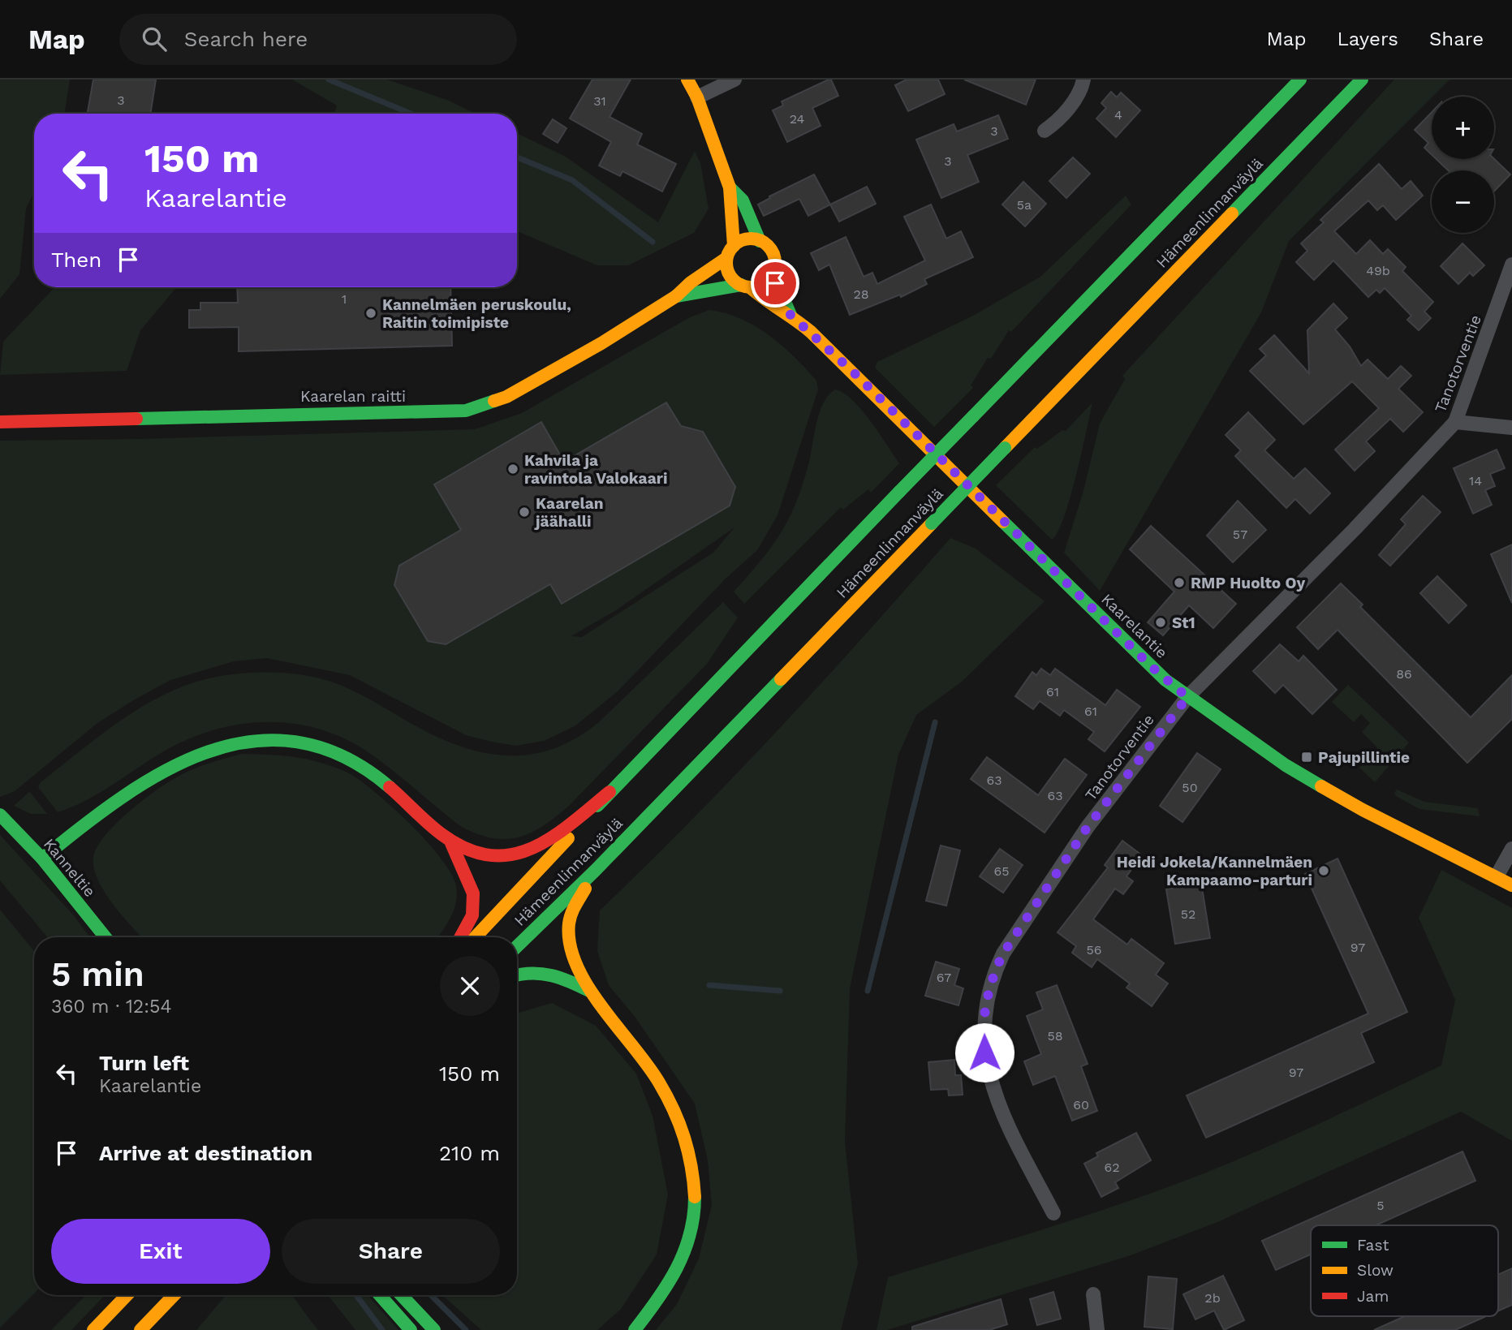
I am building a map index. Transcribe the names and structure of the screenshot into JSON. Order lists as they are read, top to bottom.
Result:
{
  "streets": {
    "main road": [
      "Hämeenlinnanväylä",
      "Kaarelan raitti",
      "Kaarelantie",
      "Kanneltie"
    ],
    "street": ["Tanotorventie"]
  },
  "crossings": [
    ["Tanotorventie", "Kaarelantie"],
    ["Kaarelan raitti", "Kaarelantie"]
  ],
  "places": {
    "other": [
      "Kannelmäen peruskoulu, Raitin toimipiste",
      "Kahvila ja ravintola Valokaari",
      "Kaarelan jäähalli",
      "RMP Huolto Oy",
      "St1",
      "Heidi Jokela/Kannelmäen Kampaamo-parturi"
    ],
    "transit": ["Pajupillintie"]
  },
  "house_numbers": [
    "3",
    "31",
    "4",
    "24",
    "3",
    "3",
    "5a",
    "49b",
    "28",
    "1",
    "14",
    "57",
    "86",
    "61",
    "61",
    "63",
    "50",
    "63",
    "65",
    "52",
    "97",
    "56",
    "67",
    "58",
    "97",
    "60",
    "62",
    "5",
    "2b"
  ],
  "legend": ["Fast", "Slow", "Jam"],
  "page": {
    "header": "Map",
    "search": "Search here",
    "nav": ["Map", "Layers", "Share"],
    "map_buttons": ["+", "−"],
    "turn": ["150 m", "Kaarelantie"],
    "then": "Then",
    "heading": ["5 min", "360 m · 12:54"],
    "list": [
      {
        "name": "Turn left",
        "note": "Kaarelantie",
        "value": "150 m"
      },
      {
        "name": "Arrive at destination",
        "value": "210 m"
      }
    ],
    "buttons": ["Exit", "Share"]
  }
}
